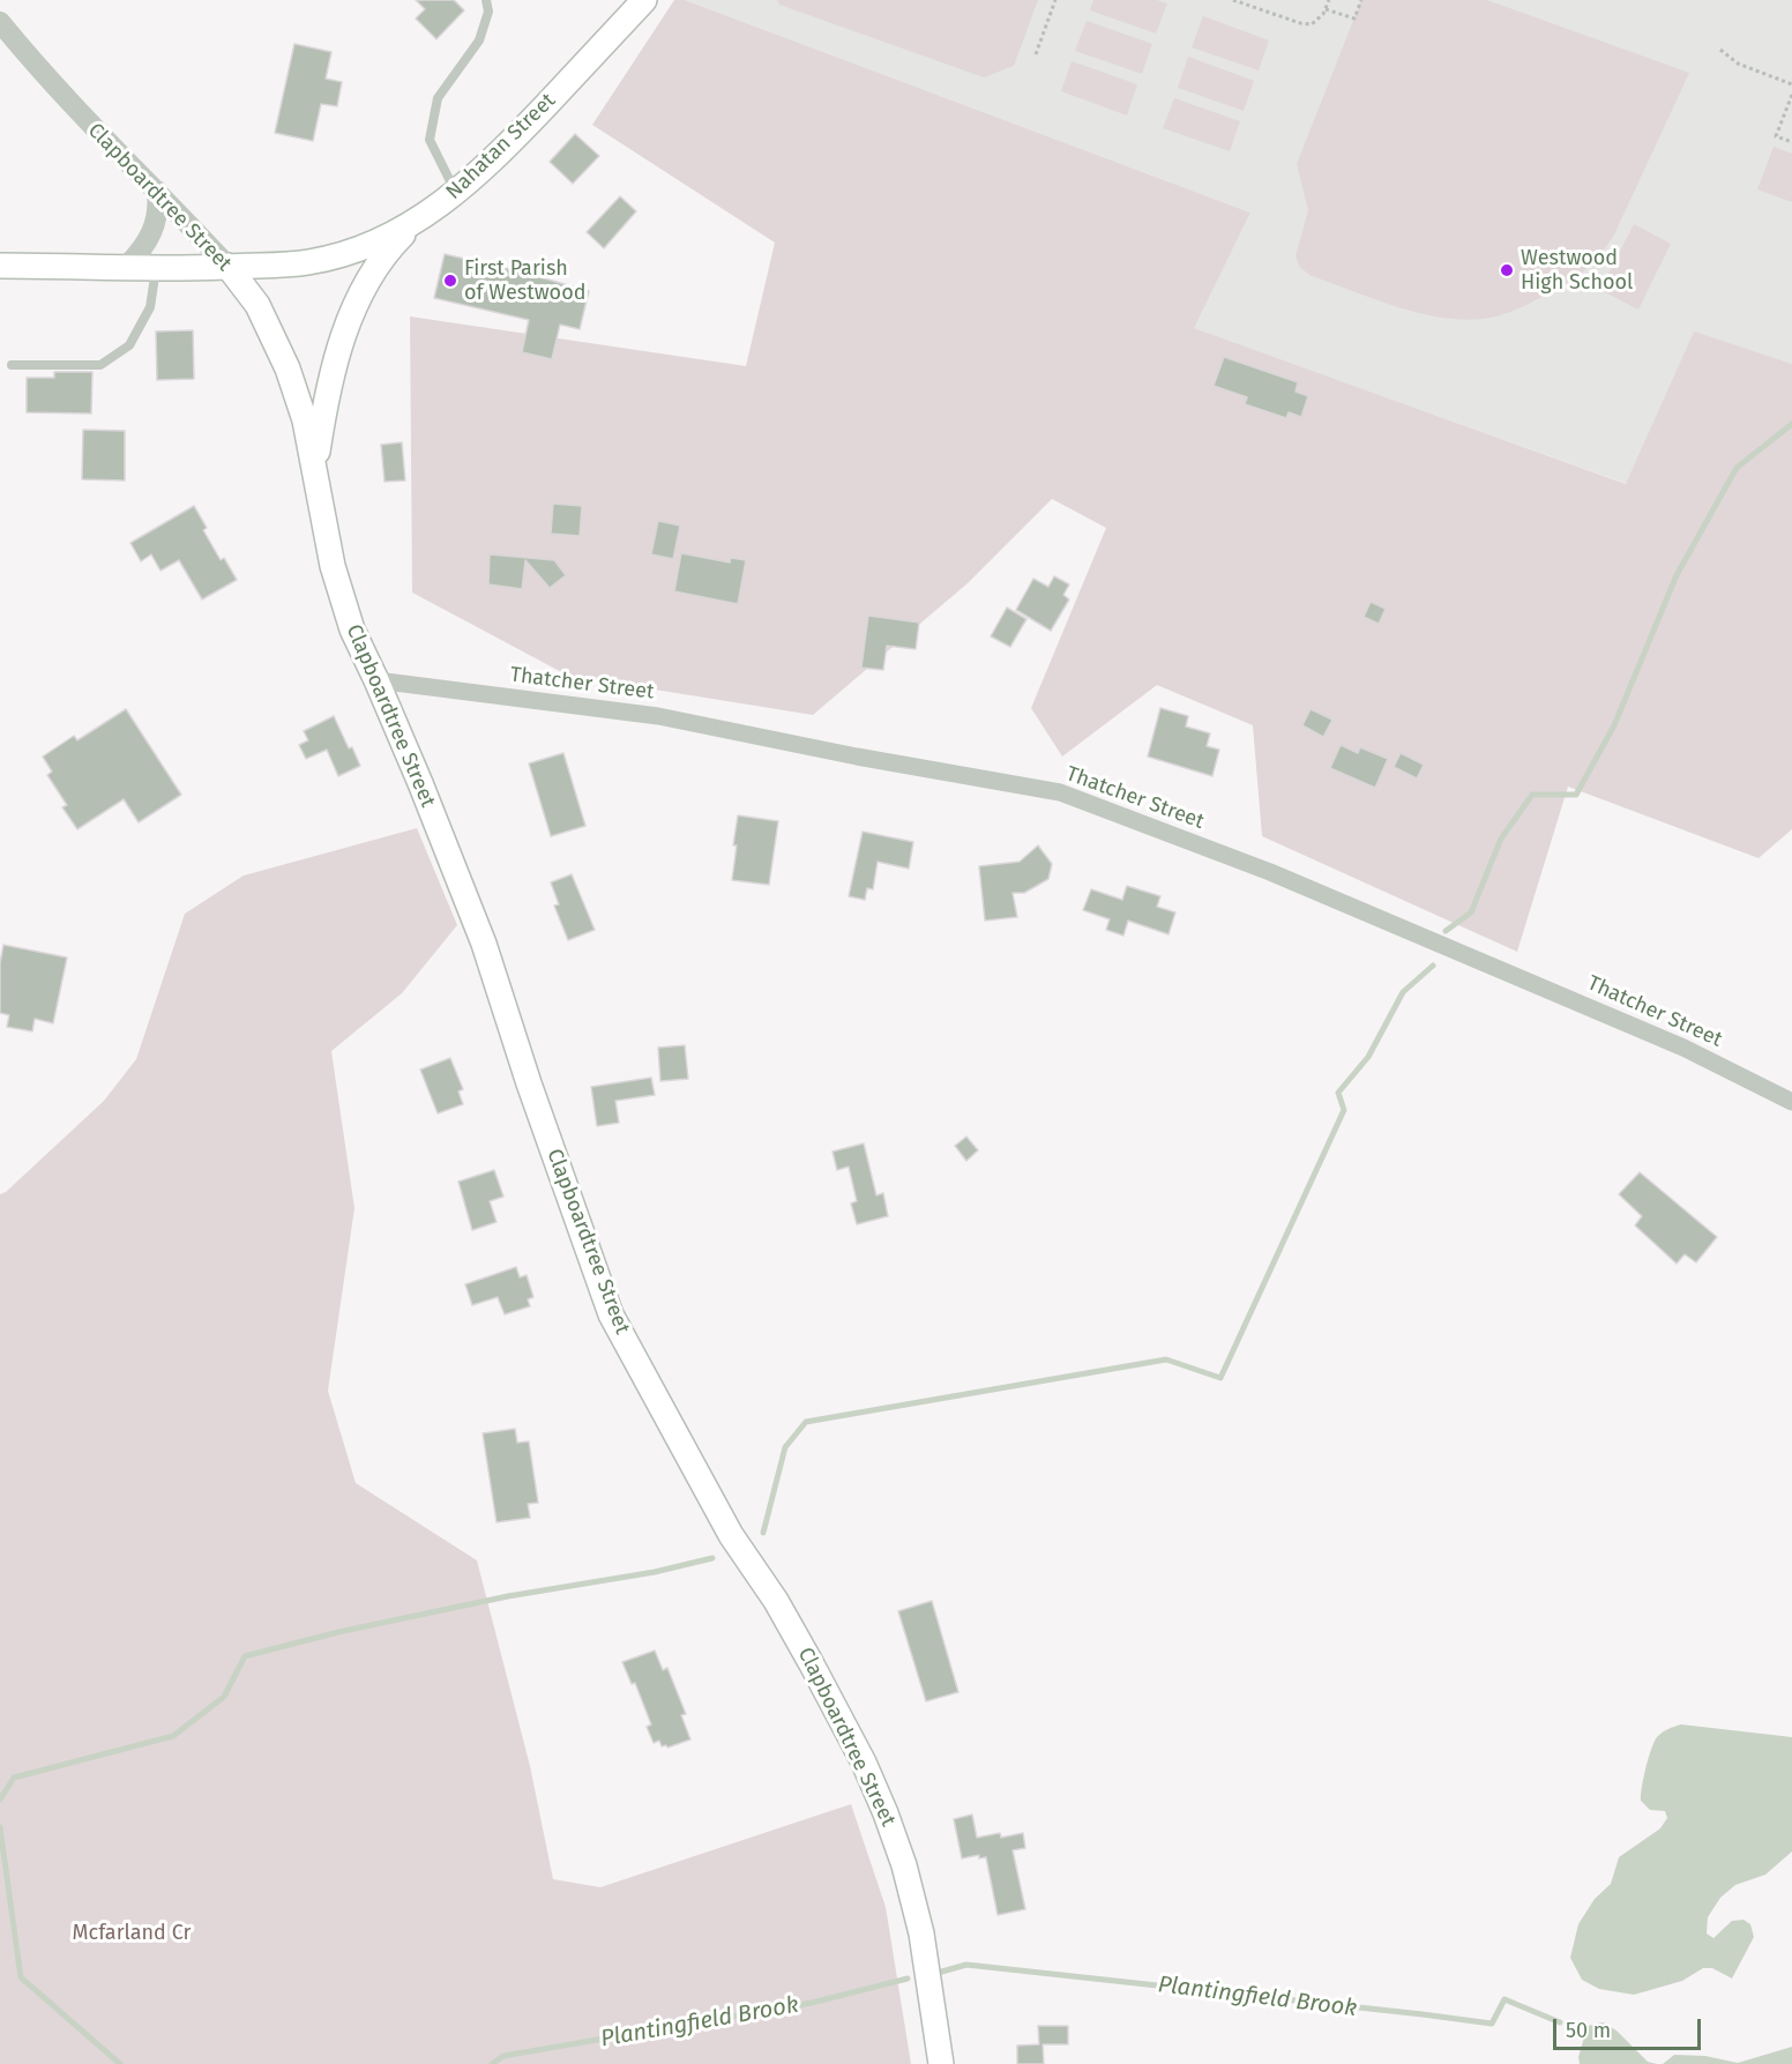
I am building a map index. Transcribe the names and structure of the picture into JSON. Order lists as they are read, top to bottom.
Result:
{
  "streets": {
    "main road": ["Nahatan Street", "Clapboardtree Street"],
    "street": ["Thatcher Street"]
  },
  "crossings": [
    ["Nahatan Street", "Clapboardtree Street"],
    ["Clapboardtree Street", "Thatcher Street"]
  ],
  "water": ["Plantingfield Brook"],
  "parks": ["Mcfarland Cr"],
  "places": ["Westwood High School", "First Parish of Westwood"],
  "scale_bar": "50 m"
}
